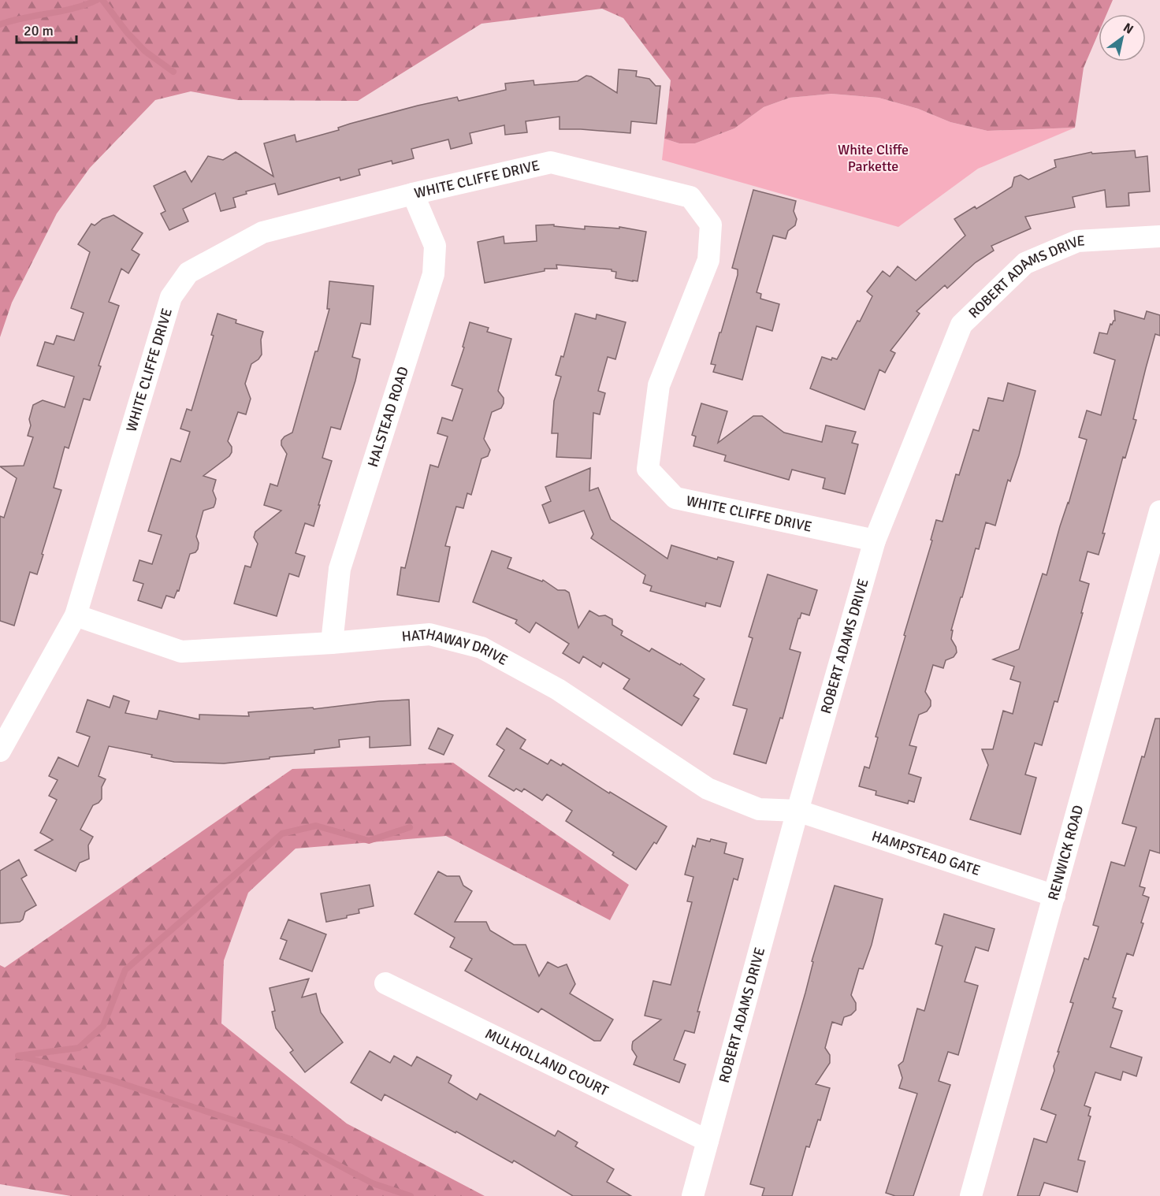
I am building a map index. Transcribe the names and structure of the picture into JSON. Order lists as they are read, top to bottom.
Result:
{
  "streets": {
    "street": [
      "WHITE CLIFFE DRIVE",
      "ROBERT ADAMS DRIVE",
      "HALSTEAD ROAD",
      "HATHAWAY DRIVE",
      "HAMPSTEAD GATE",
      "RENWICK ROAD",
      "MULHOLLAND COURT"
    ]
  },
  "crossings": [
    ["WHITE CLIFFE DRIVE", "ROBERT ADAMS DRIVE"],
    ["WHITE CLIFFE DRIVE", "HALSTEAD ROAD"],
    ["WHITE CLIFFE DRIVE", "HATHAWAY DRIVE"],
    ["ROBERT ADAMS DRIVE", "HATHAWAY DRIVE"],
    ["ROBERT ADAMS DRIVE", "HAMPSTEAD GATE"],
    ["ROBERT ADAMS DRIVE", "MULHOLLAND COURT"],
    ["HALSTEAD ROAD", "HATHAWAY DRIVE"],
    ["HATHAWAY DRIVE", "HAMPSTEAD GATE"],
    ["HAMPSTEAD GATE", "RENWICK ROAD"]
  ],
  "parks": ["White Cliffe Parkette"],
  "scale_bar": "20 m",
  "north": "top right"
}
